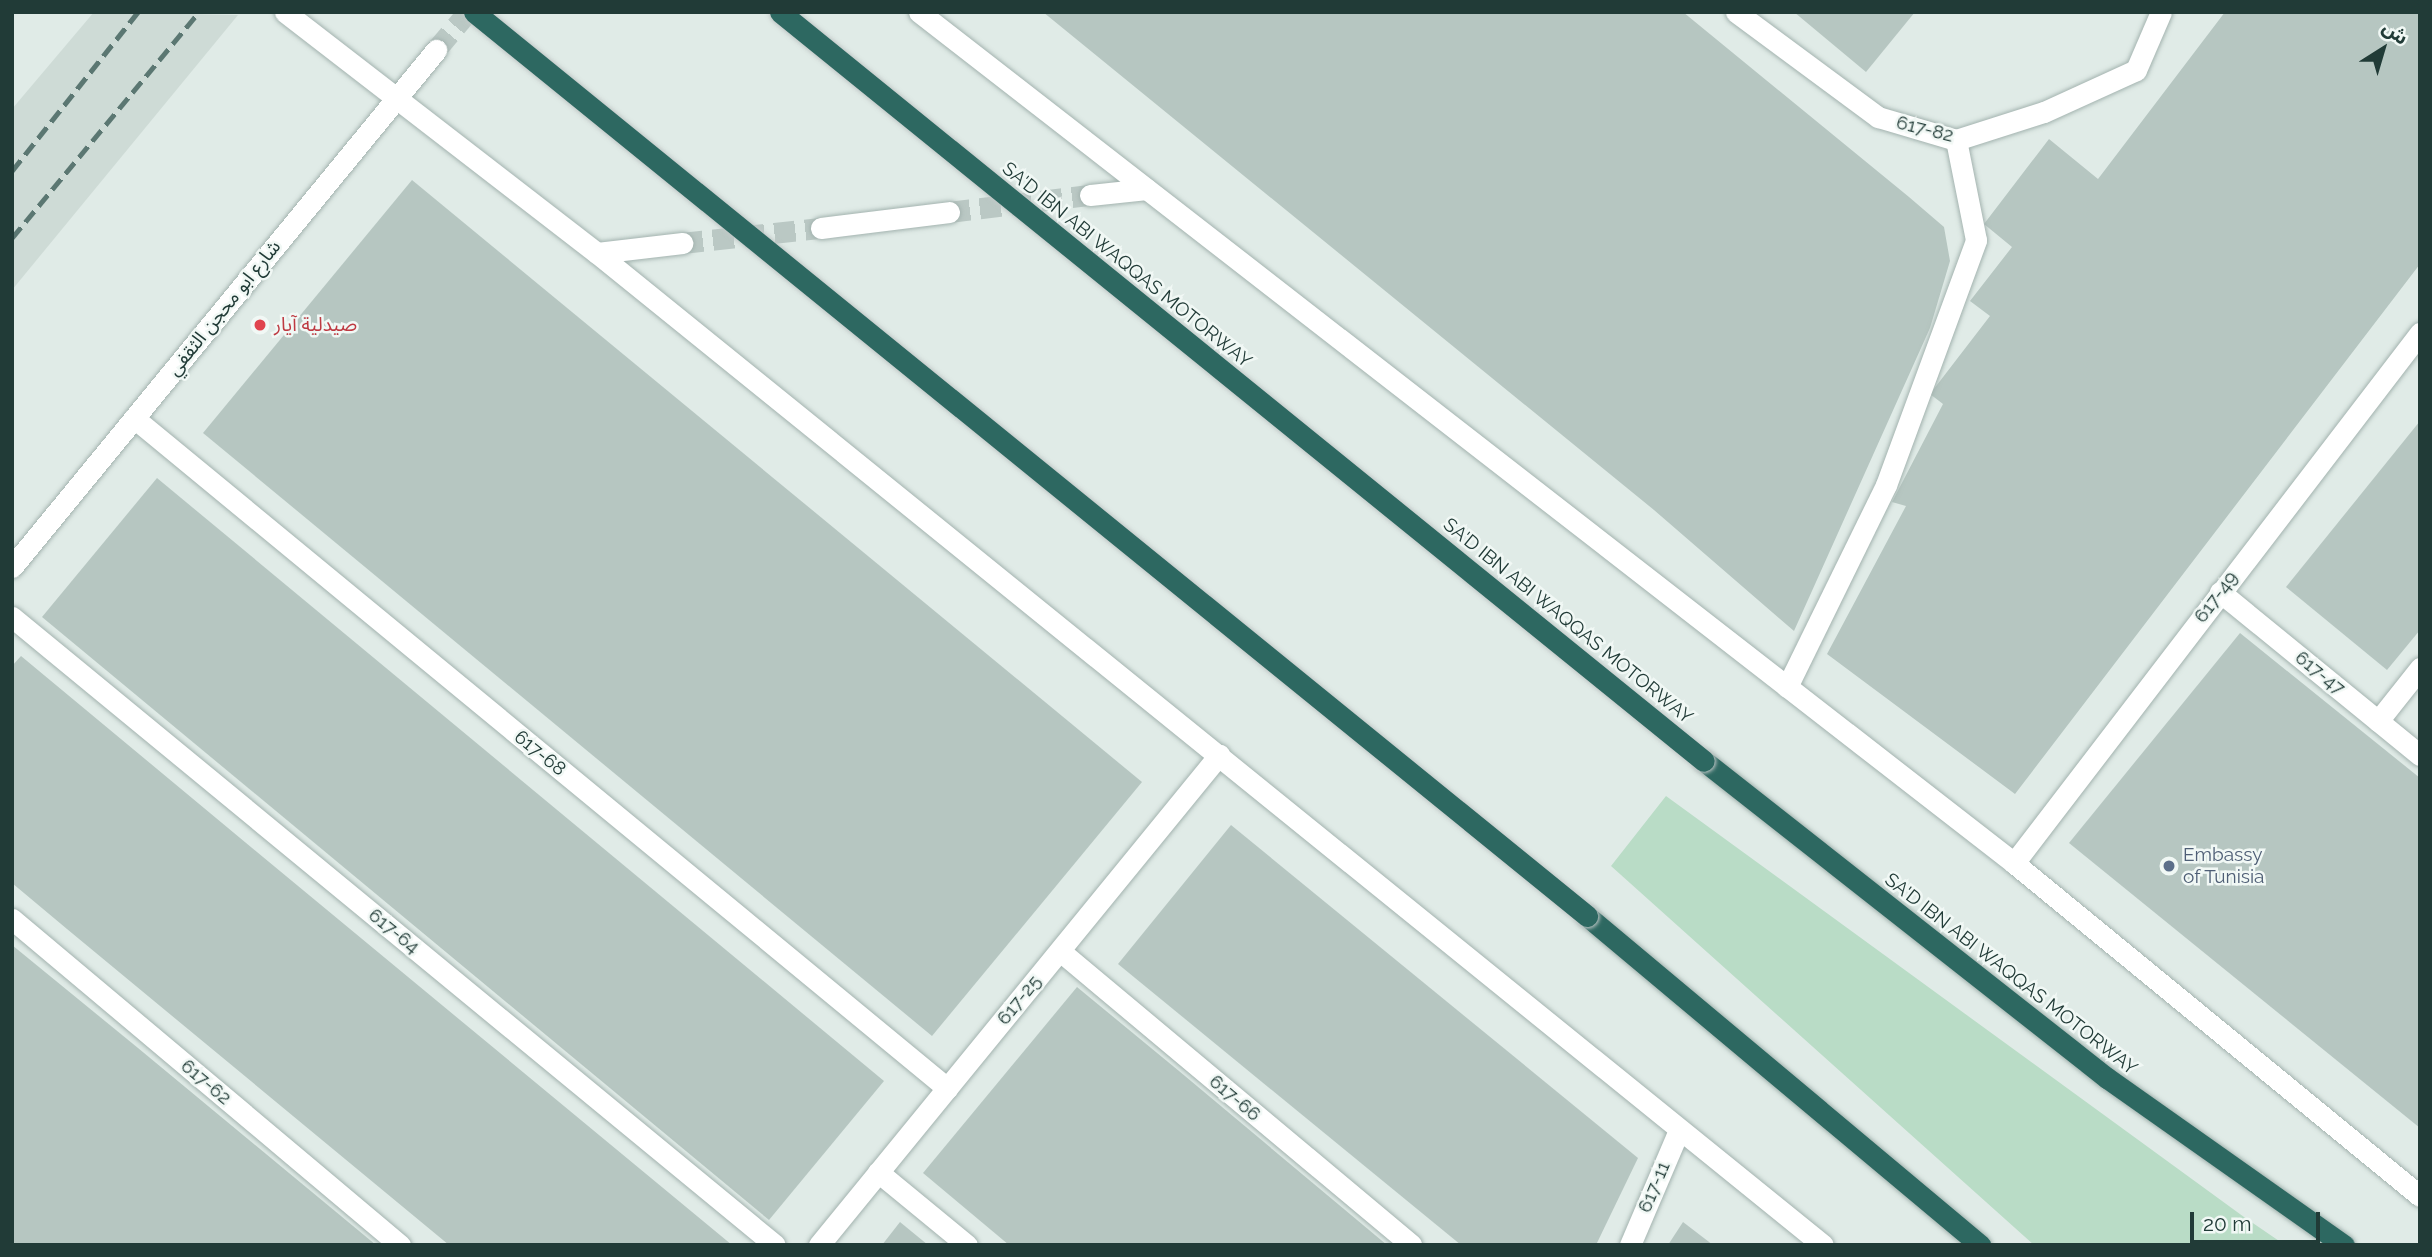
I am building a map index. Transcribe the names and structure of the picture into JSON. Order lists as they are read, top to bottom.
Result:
{
  "streets": {
    "highway": ["SA'D IBN ABI WAQQAS MOTORWAY"],
    "street": [
      "617-82",
      "شارع ابو محجن الثقفي",
      "617-49",
      "617-47",
      "617-68",
      "617-64",
      "617-25",
      "617-62",
      "617-66",
      "617-11"
    ]
  },
  "crossings": [
    ["شارع ابو محجن الثقفي", "617-68"],
    ["617-49", "617-47"],
    ["617-68", "617-25"],
    ["617-25", "617-66"]
  ],
  "places": ["صيدلية آيار", "Embassy of Tunisia"],
  "scale_bar": "20 m",
  "north": "top right"
}
